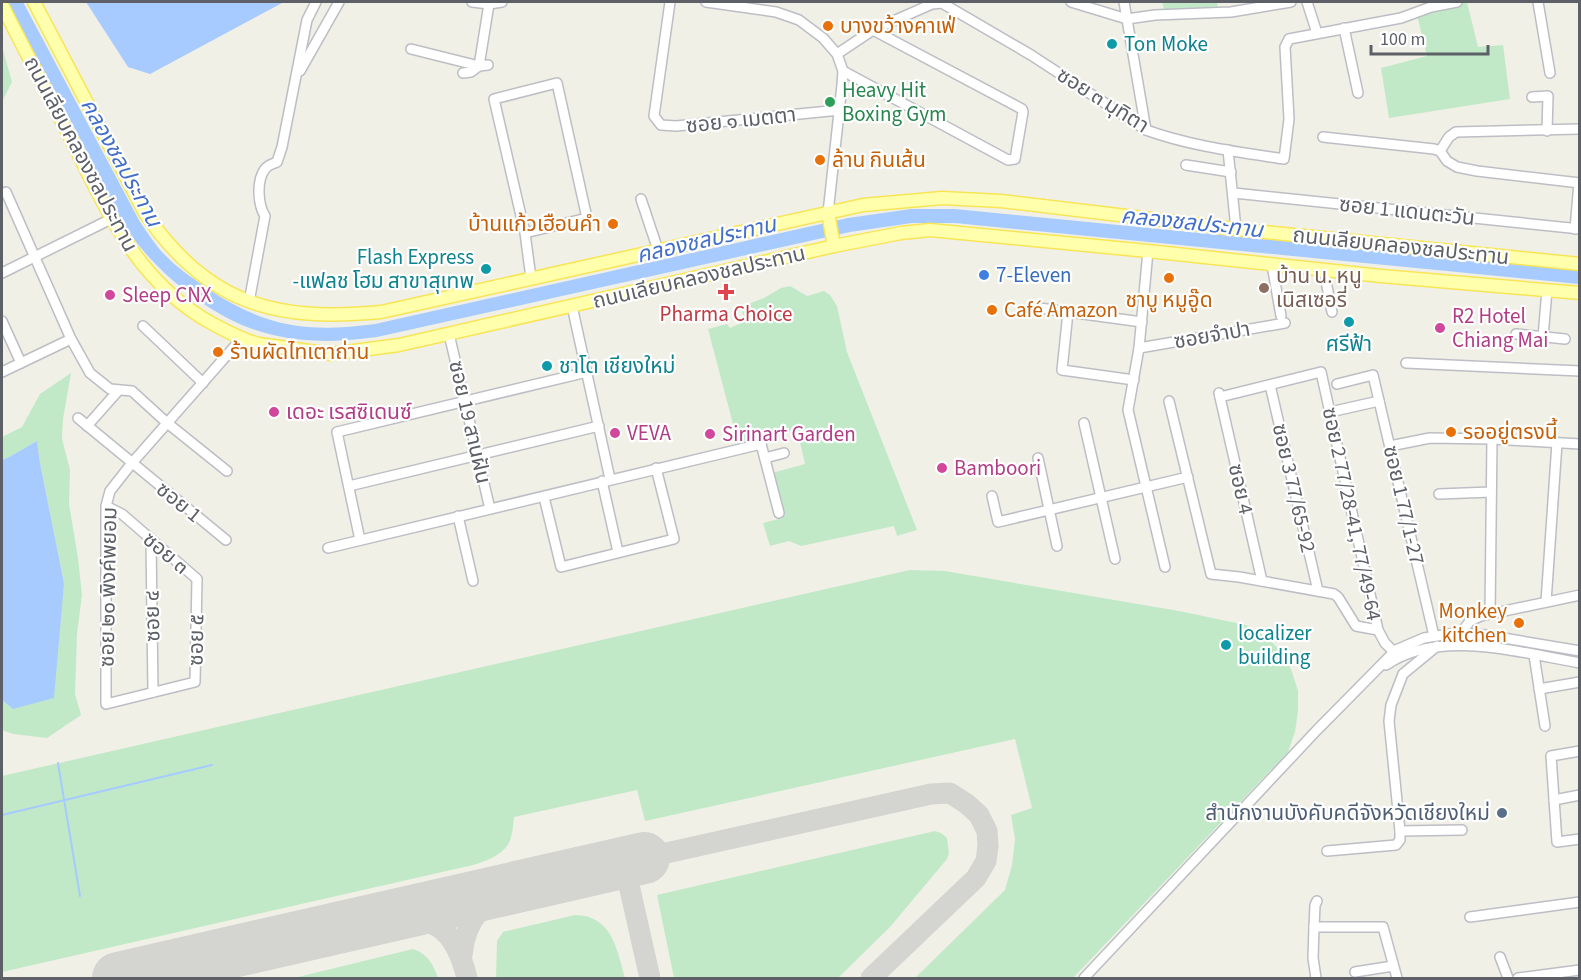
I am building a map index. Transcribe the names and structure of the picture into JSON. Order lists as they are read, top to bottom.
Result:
{
  "streets": {
    "main road": ["ถนนเลียบคลองชลประทาน"],
    "street": [
      "ซอย ๓ มุทิตา",
      "ซอย ๑ เมตตา",
      "ซอย 1 แดนตะวัน",
      "ซอยจำปา",
      "ซอย 19 สานฝัน",
      "ซอย 3 77/65-92",
      "ซอย 4",
      "ซอย 1",
      "ซอย 1 77/1-27",
      "ซอย 2 77/28-41, 77/49-64",
      "ซอย ๓",
      "ซอย ๒๐ พิงค์พยอม",
      "ซอย ๔",
      "ซอย ๕"
    ]
  },
  "crossings": [
    ["ถนนเลียบคลองชลประทาน", "ซอยจำปา"],
    ["ถนนเลียบคลองชลประทาน", "ซอย 19 สานฝัน"],
    ["ถนนเลียบคลองชลประทาน", "ซอย ๒๐ พิงค์พยอม"],
    ["ซอย 3 77/65-92", "ซอย 4"],
    ["ซอย 3 77/65-92", "ซอย 2 77/28-41, 77/49-64"],
    ["ซอย 4", "ซอย 2 77/28-41, 77/49-64"],
    ["ซอย 1", "ซอย ๒๐ พิงค์พยอม"],
    ["ซอย ๓", "ซอย ๒๐ พิงค์พยอม"],
    ["ซอย ๓", "ซอย ๔"],
    ["ซอย ๓", "ซอย ๕"],
    ["ซอย ๒๐ พิงค์พยอม", "ซอย ๕"],
    ["ซอย ๔", "ซอย ๕"]
  ],
  "water": ["คลองชลประทาน"],
  "places": {
    "other": [
      "บางขว้างคาเฟ่",
      "Ton Moke",
      "Heavy Hit Boxing Gym",
      "ล้าน กินเส้น",
      "บ้านแก้วเฮือนคำ",
      "Flash Express -แฟลช โฮม สาขาสุเทพ",
      "7-Eleven",
      "ชาบู หมูอู๊ด",
      "บ้าน น. หนู เนิสเซอรี่",
      "Sleep CNX",
      "Café Amazon",
      "ศรีฟ้า",
      "R2 Hotel Chiang Mai",
      "ร้านผัดไทเตาถ่าน",
      "ชาโต เชียงใหม่",
      "เดอะ เรสซิเดนซ์",
      "รออยู่ตรงนี้",
      "VEVA",
      "Sirinart Garden",
      "Bamboori",
      "Monkey kitchen",
      "localizer building",
      "สำนักงานบังคับคดีจังหวัดเชียงใหม่"
    ],
    "health": ["Pharma Choice"]
  },
  "scale_bar": "100 m"
}
